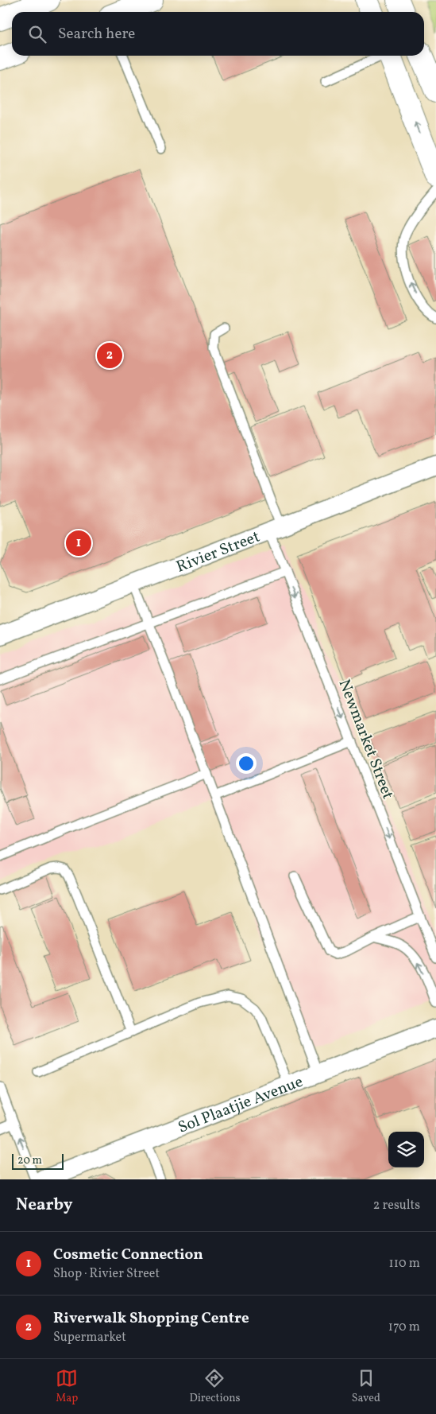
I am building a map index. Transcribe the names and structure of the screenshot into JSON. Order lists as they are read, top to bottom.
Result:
{
  "streets": {
    "street": ["Rivier Street", "Sol Plaatjie Avenue"],
    "lane": ["Newmarket Street"]
  },
  "crossings": [
    ["Rivier Street", "Newmarket Street"]
  ],
  "one_way": ["Newmarket Street"],
  "scale_bar": "20 m",
  "page": {
    "search": "Search here",
    "pins": ["2", "1"],
    "scale": "20 m",
    "heading": ["Nearby", "2 results"],
    "list": [
      {
        "mark": "1",
        "name": "Cosmetic Connection",
        "note": "Shop · Rivier Street",
        "value": "110 m"
      },
      {
        "mark": "2",
        "name": "Riverwalk Shopping Centre",
        "note": "Supermarket",
        "value": "170 m"
      }
    ],
    "nav": ["Map", "Directions", "Saved"]
  }
}
